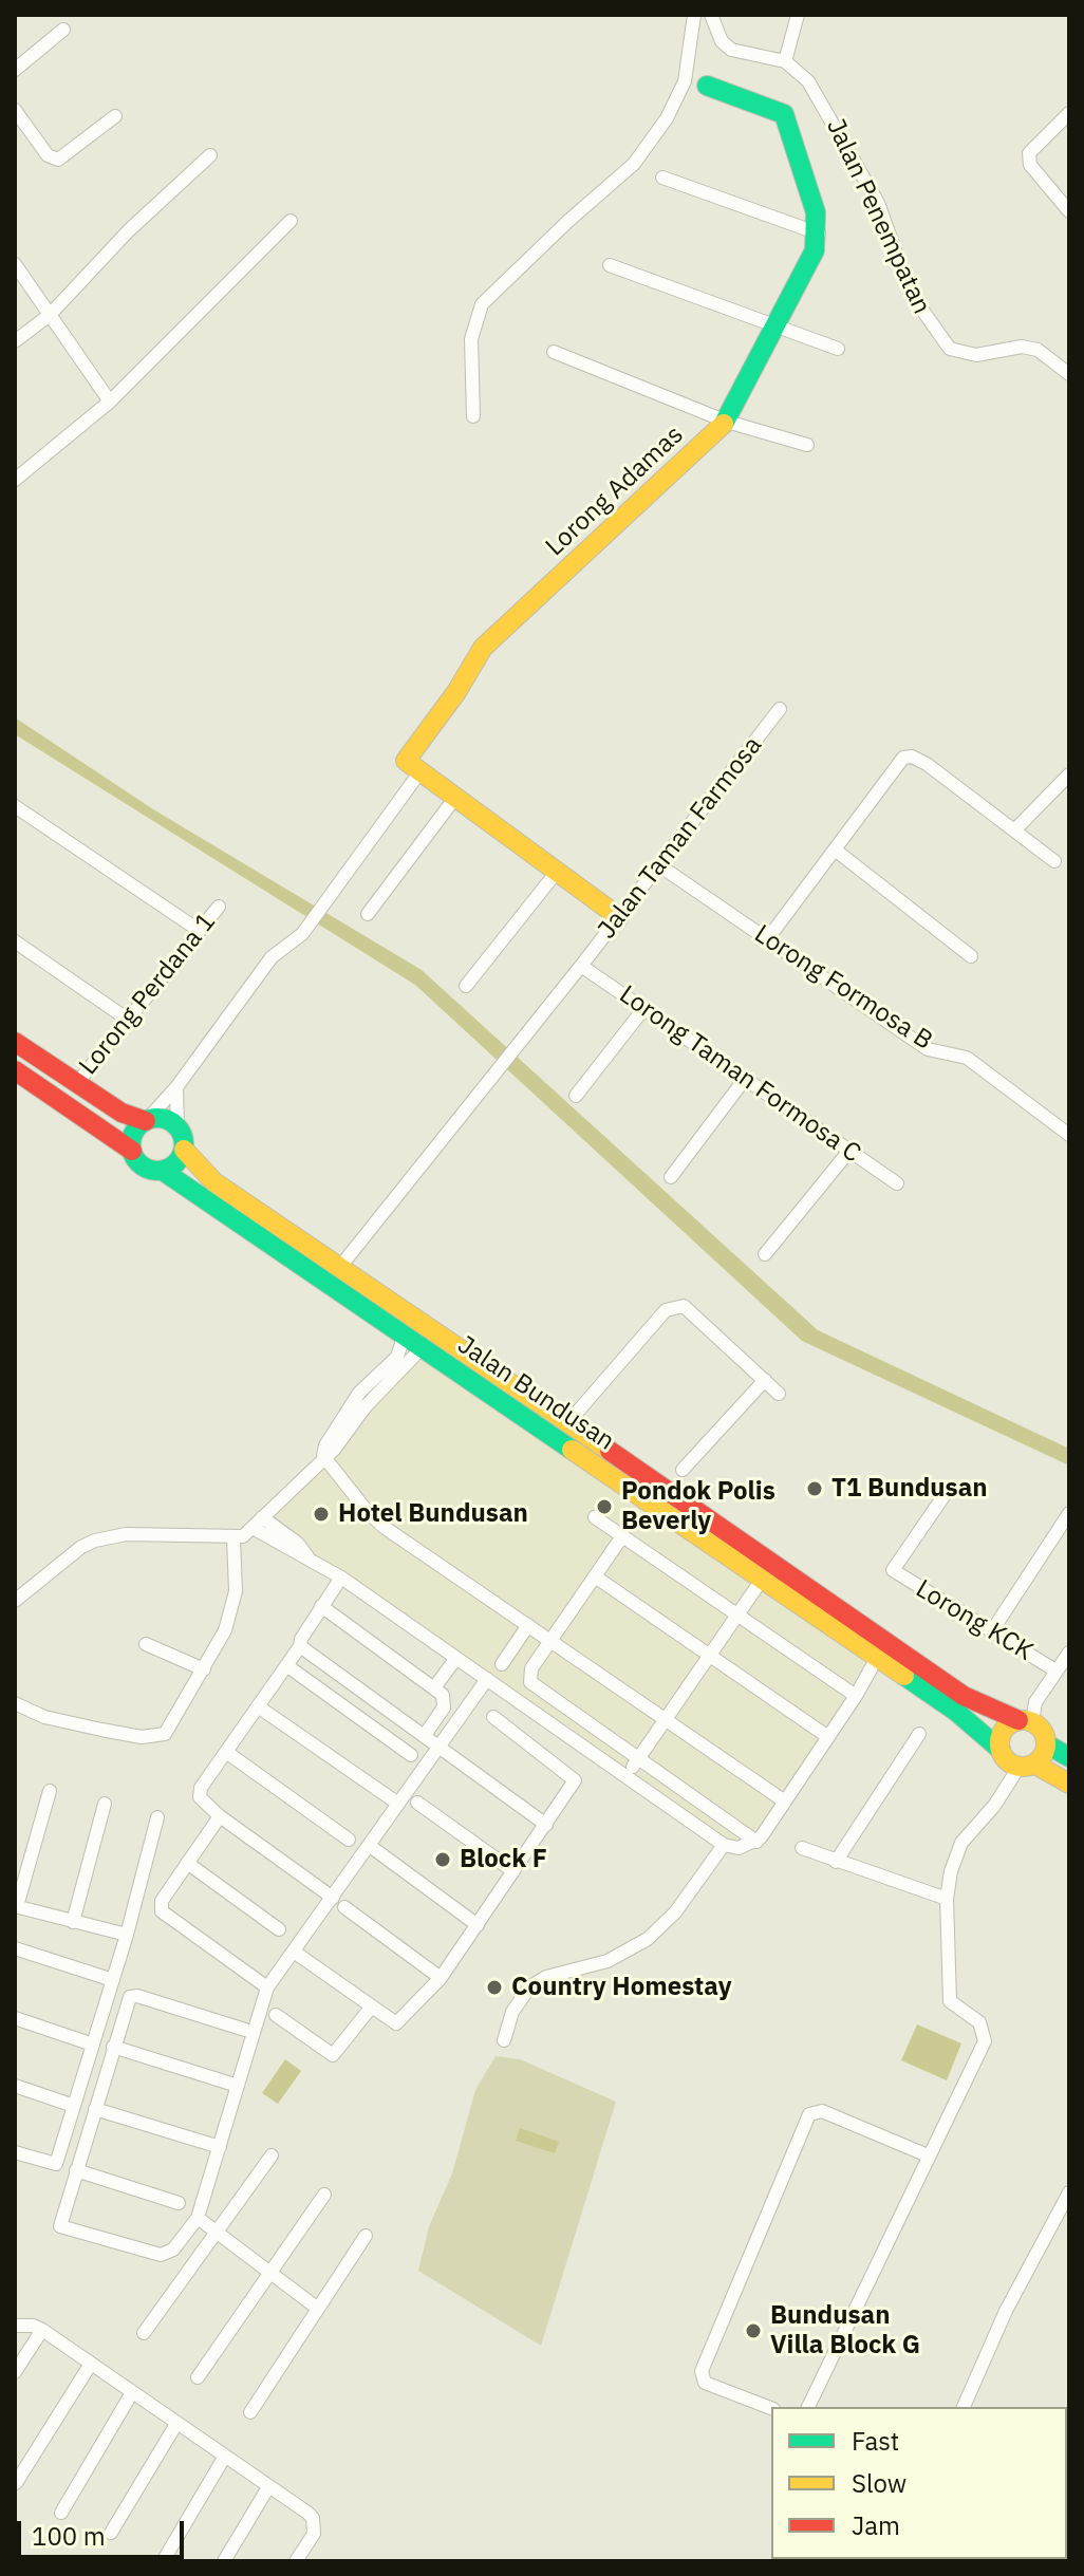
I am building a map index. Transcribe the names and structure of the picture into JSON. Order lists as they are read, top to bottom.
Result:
{
  "streets": {
    "main road": ["Lorong Adamas", "Jalan Bundusan"],
    "street": [
      "Jalan Penempatan",
      "Jalan Taman Farmosa",
      "Lorong Formosa B",
      "Lorong Perdana 1",
      "Lorong Taman Formosa C",
      "Lorong KCK"
    ]
  },
  "crossings": [
    ["Jalan Taman Farmosa", "Lorong Formosa B"],
    ["Jalan Taman Farmosa", "Lorong Taman Formosa C"],
    ["Jalan Taman Farmosa", "Jalan Bundusan"]
  ],
  "places": [
    "T1 Bundusan",
    "Pondok Polis Beverly",
    "Hotel Bundusan",
    "Block F",
    "Country Homestay",
    "Bundusan Villa Block G"
  ],
  "legend": ["Fast", "Slow", "Jam"],
  "scale_bar": "100 m"
}
